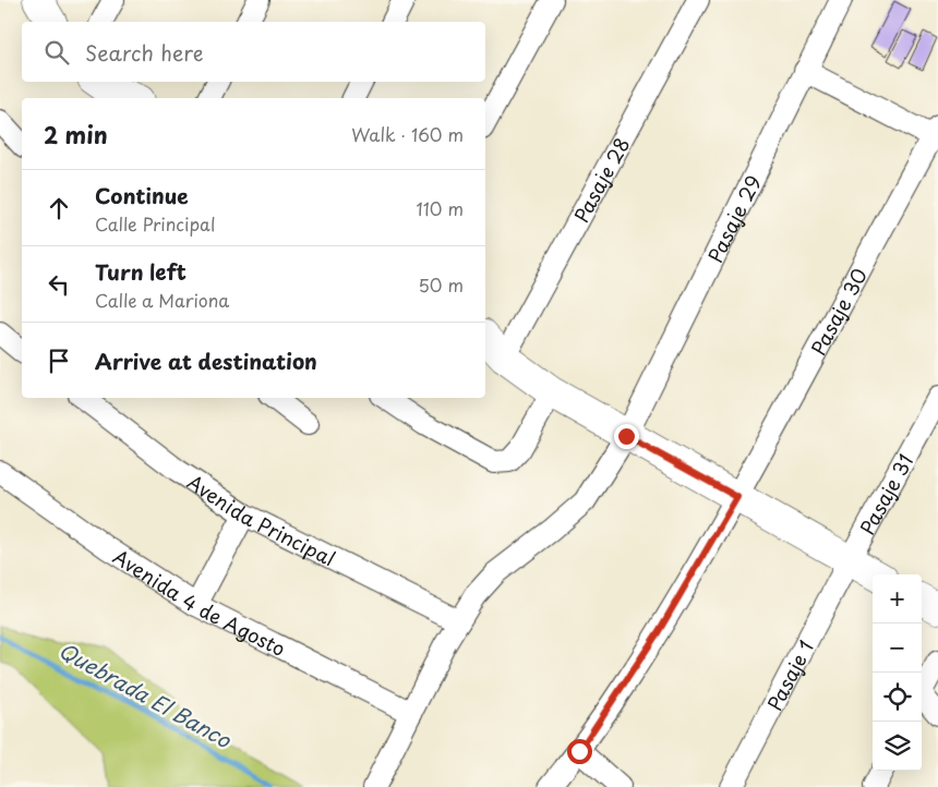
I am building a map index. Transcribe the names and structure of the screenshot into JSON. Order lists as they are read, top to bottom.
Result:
{
  "streets": {
    "street": [
      "Pasaje 28",
      "Pasaje 29",
      "Pasaje 30",
      "Pasaje 31",
      "Avenida Principal",
      "Avenida 4 de Agosto",
      "Pasaje 1"
    ]
  },
  "crossings": [
    ["Pasaje 29", "Avenida Principal"],
    ["Pasaje 29", "Avenida 4 de Agosto"],
    ["Pasaje 31", "Pasaje 1"]
  ],
  "water": ["Quebrada El Banco"],
  "page": {
    "search": "Search here",
    "heading": ["2 min", "Walk · 160 m"],
    "list": [
      ["Continue", "Calle Principal", "110 m"],
      ["Turn left", "Calle a Mariona", "50 m"],
      "Arrive at destination"
    ],
    "map_buttons": ["+", "−"]
  }
}
